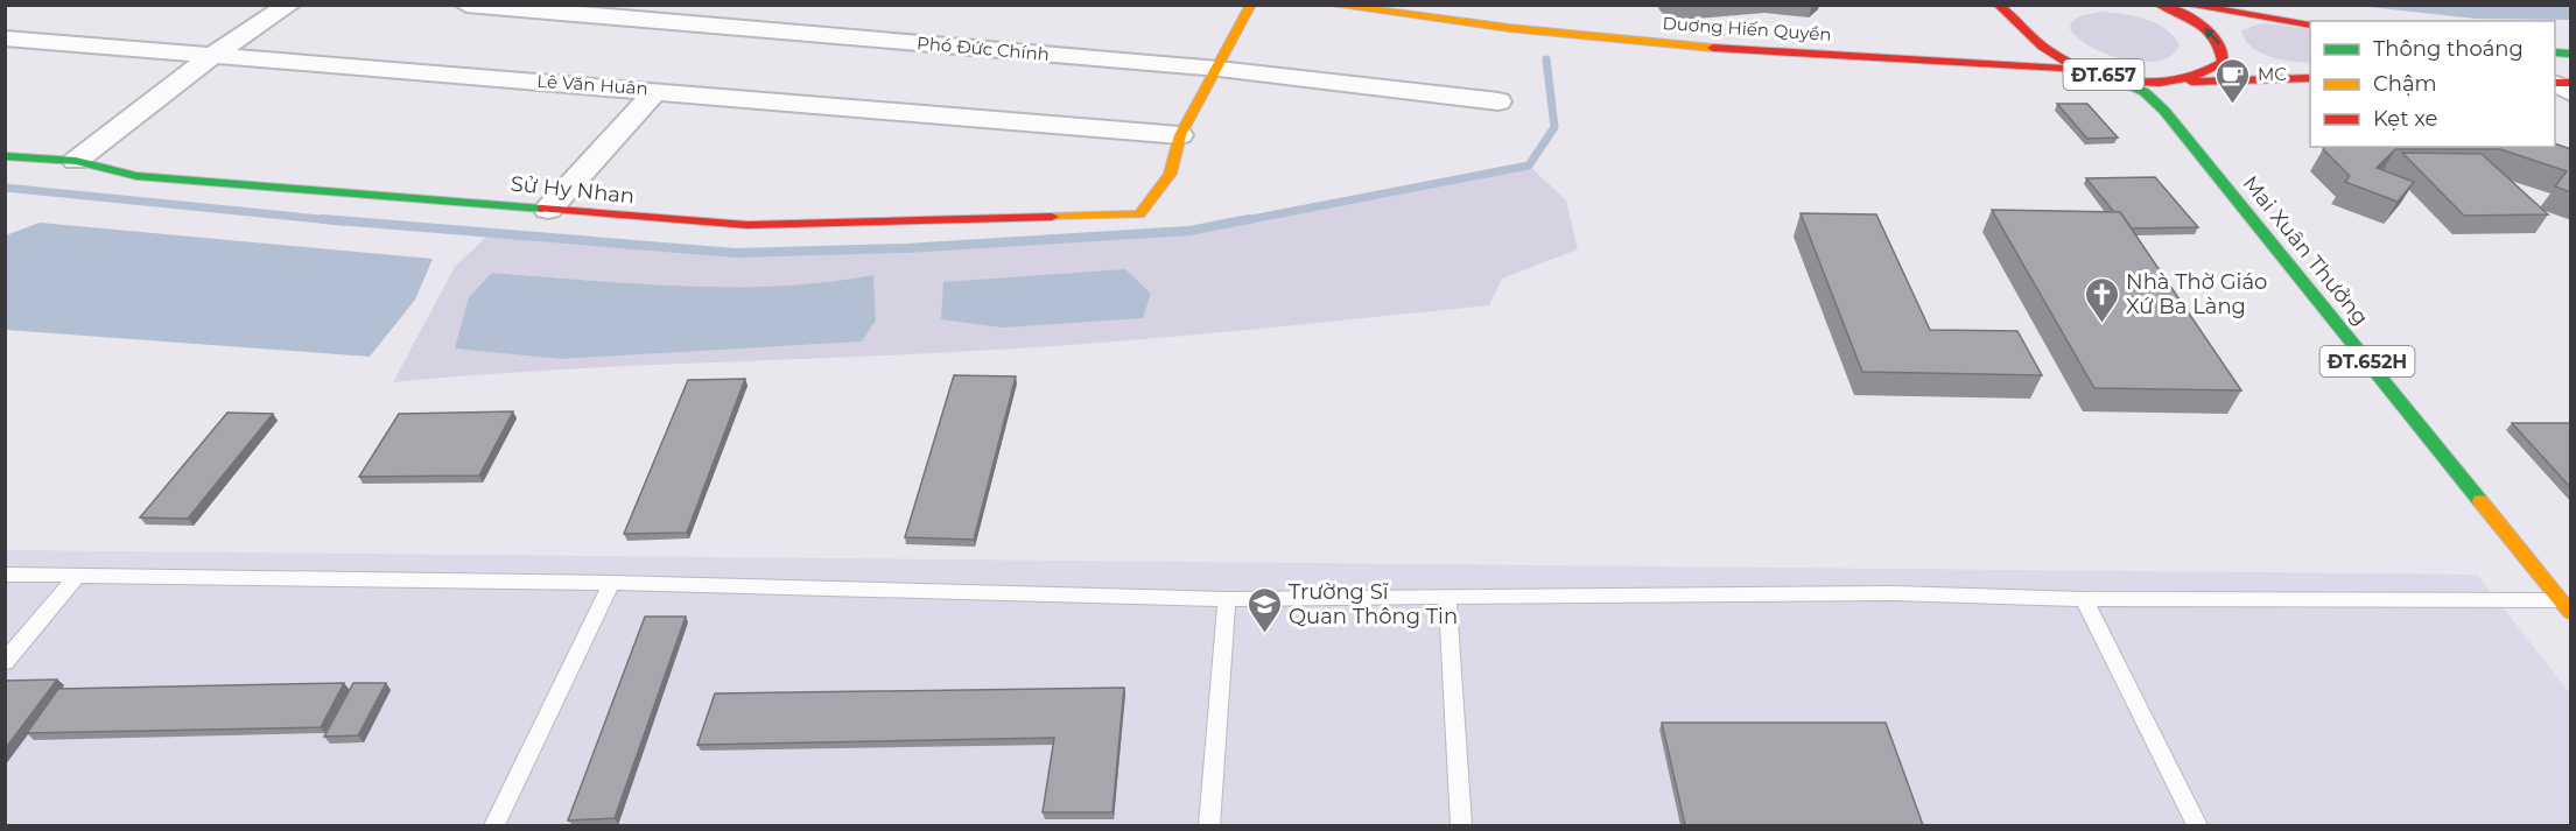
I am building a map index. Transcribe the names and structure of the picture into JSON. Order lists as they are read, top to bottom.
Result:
{
  "streets": {
    "street": [
      "Duơng Hiến Quyền",
      "Phó Đức Chính",
      "ĐT.657",
      "Lê Văn Huân",
      "Sử Hy Nhan",
      "Mai Xuân Thưởng",
      "ĐT.652H"
    ]
  },
  "crossings": [
    ["Duơng Hiến Quyền", "ĐT.657"],
    ["Duơng Hiến Quyền", "Mai Xuân Thưởng"],
    ["ĐT.657", "Mai Xuân Thưởng"],
    ["Lê Văn Huân", "Sử Hy Nhan"]
  ],
  "places": {
    "cafe": ["MC"],
    "church": ["Nhà Thờ Giáo Xứ Ba Làng"],
    "school or university": ["Trường Sĩ Quan Thông Tin"]
  },
  "legend": ["Thông thoáng", "Chậm", "Kẹt xe"]
}
